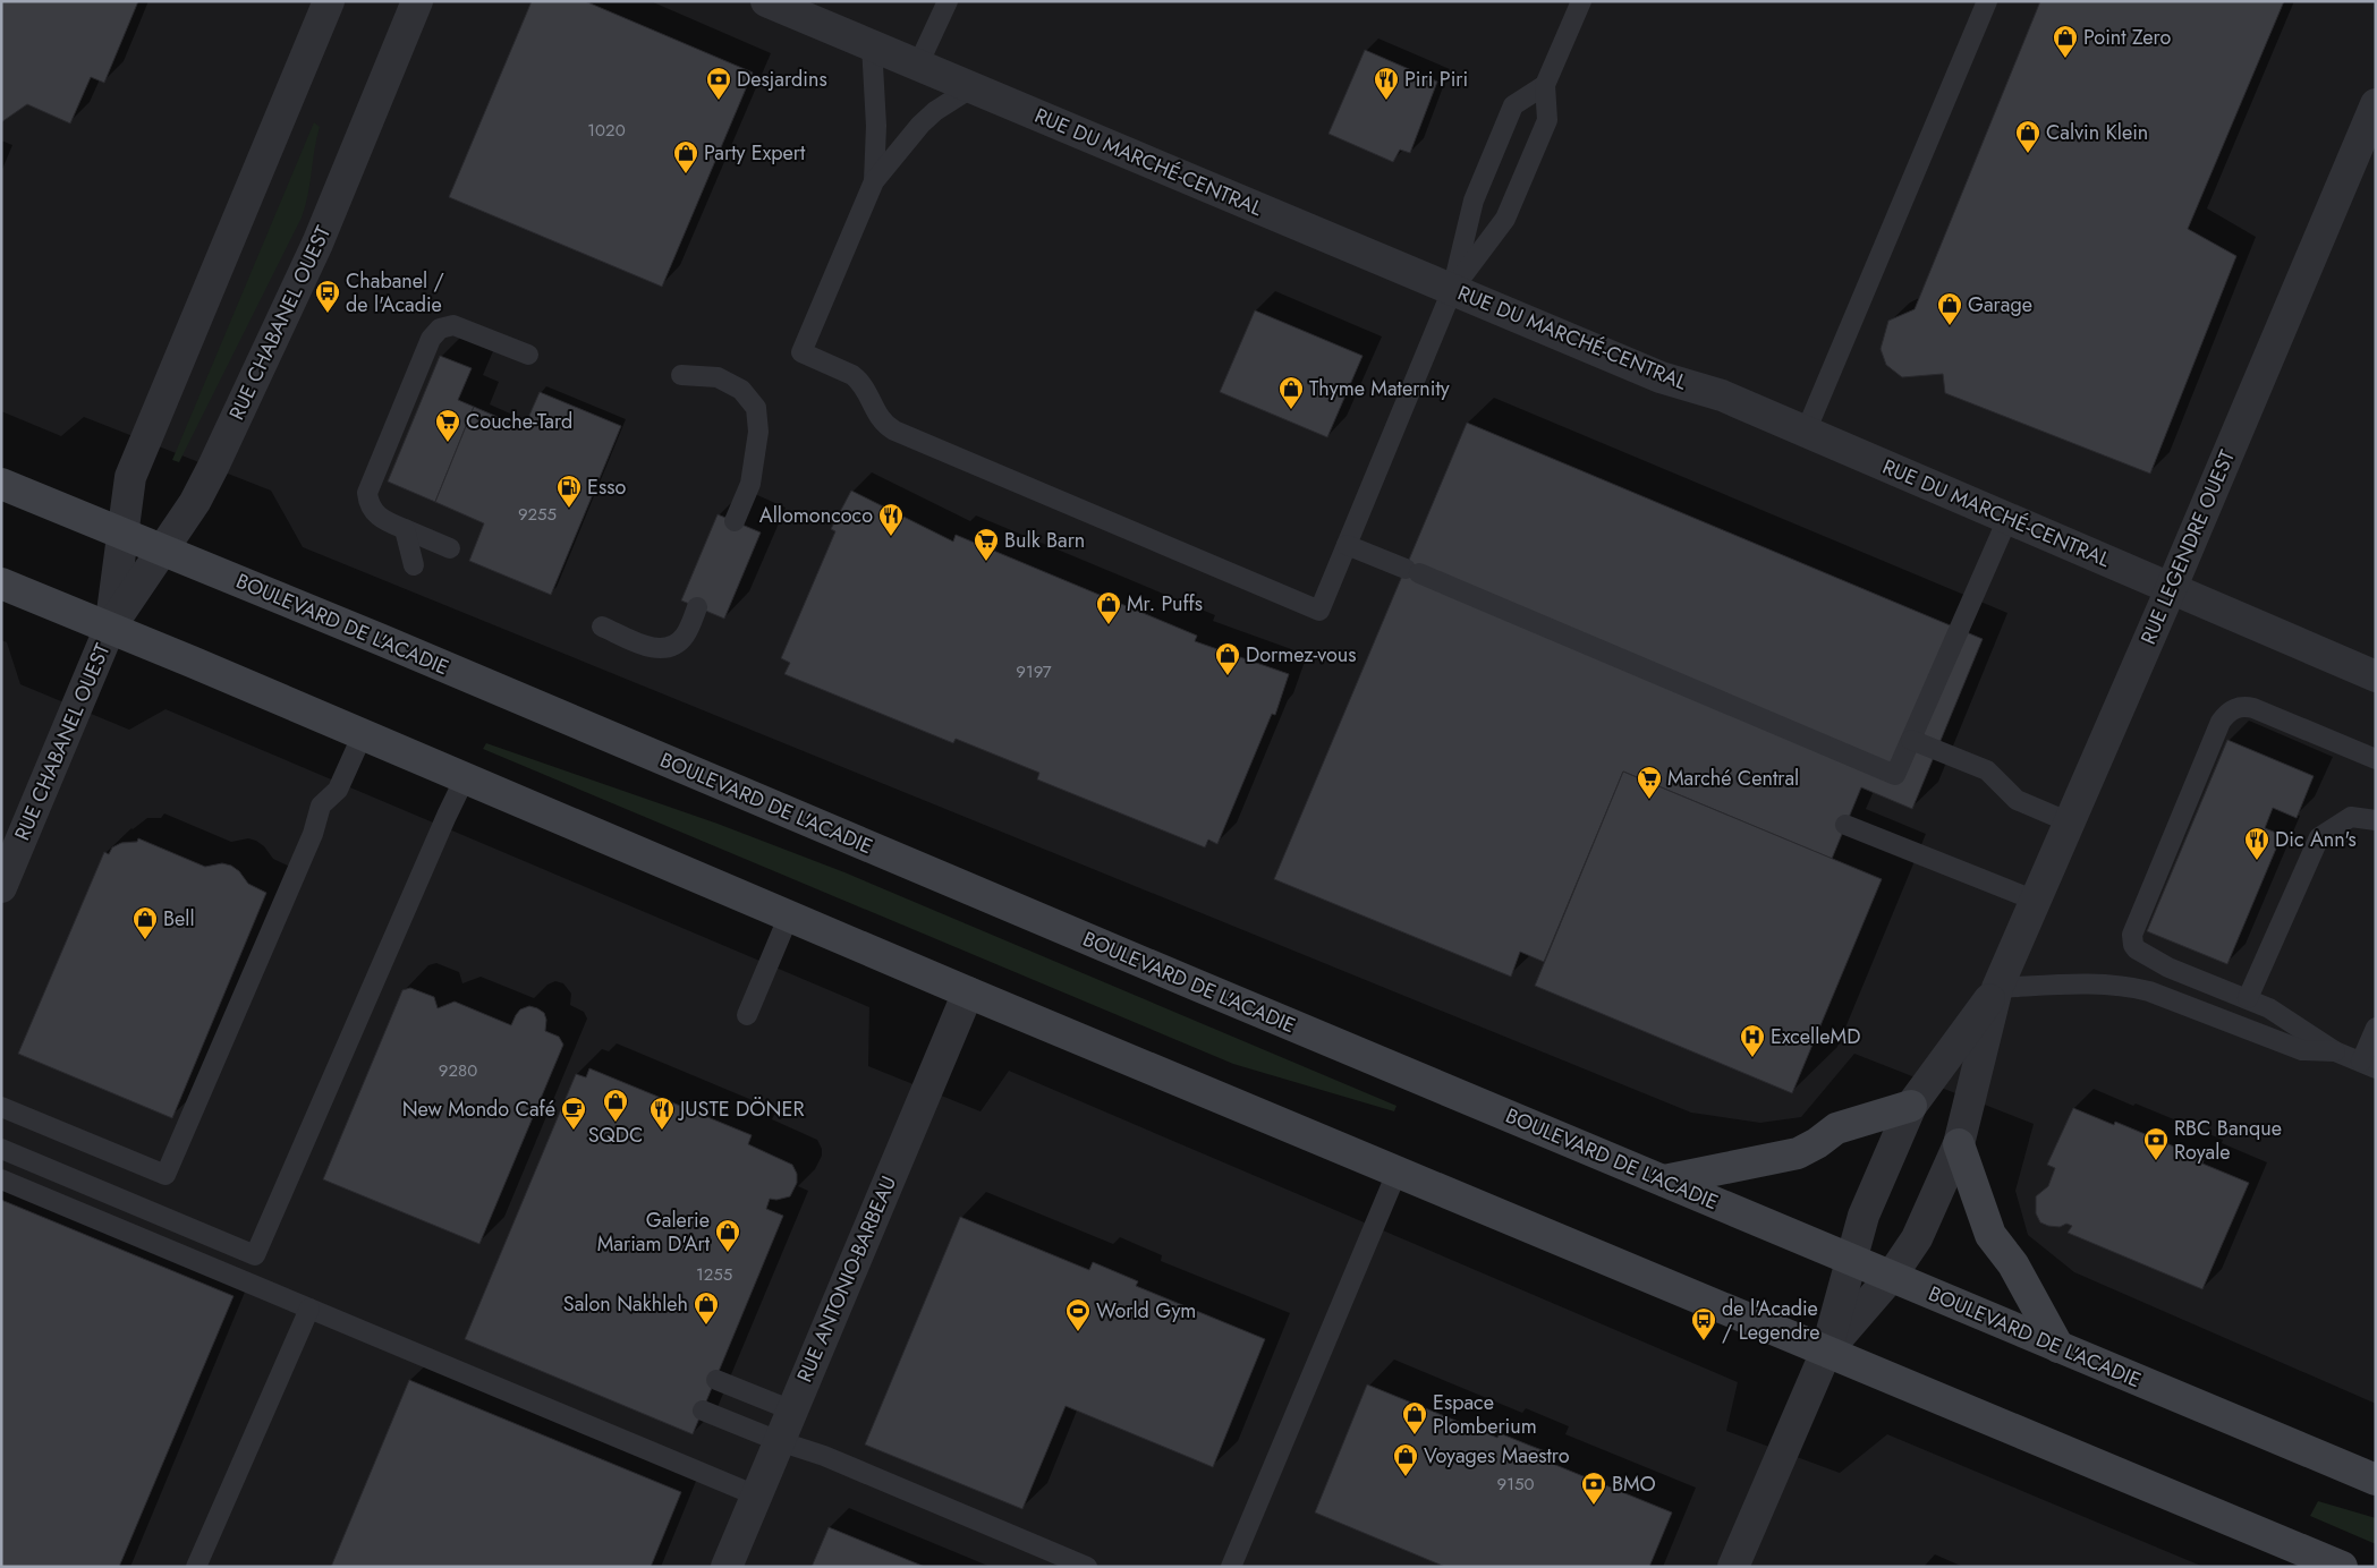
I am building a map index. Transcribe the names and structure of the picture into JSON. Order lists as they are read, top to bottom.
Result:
{
  "streets": {
    "main road": ["BOULEVARD DE L'ACADIE"],
    "street": [
      "RUE DU MARCHÉ-CENTRAL",
      "RUE CHABANEL OUEST",
      "RUE LEGENDRE OUEST",
      "RUE ANTONIO-BARBEAU"
    ]
  },
  "crossings": [
    ["RUE DU MARCHÉ-CENTRAL", "RUE LEGENDRE OUEST"],
    ["RUE CHABANEL OUEST", "BOULEVARD DE L'ACADIE"],
    ["RUE LEGENDRE OUEST", "BOULEVARD DE L'ACADIE"]
  ],
  "places": {
    "shop": [
      "Point Zero",
      "Calvin Klein",
      "Party Expert",
      "Garage",
      "Thyme Maternity",
      "Mr. Puffs",
      "Dormez-vous",
      "Bell",
      "SQDC",
      "Galerie Mariam D'Art",
      "Salon Nakhleh",
      "Espace Plomberium",
      "Voyages Maestro"
    ],
    "bank": ["Desjardins", "RBC Banque Royale", "BMO"],
    "restaurant": [
      "Piri Piri",
      "Allomoncoco",
      "Dic Ann's",
      "JUSTE DÖNER"
    ],
    "bus stop": ["Chabanel / de l'Acadie", "de l'Acadie / Legendre"],
    "supermarket": ["Couche-Tard", "Bulk Barn", "Marché Central"],
    "fuel station": ["Esso"],
    "hospital": ["ExcelleMD"],
    "cafe": ["New Mondo Café"],
    "sports": ["World Gym"]
  },
  "house_numbers": [
    "1020",
    "9255",
    "9197",
    "9280",
    "1255",
    "9150"
  ]
}
